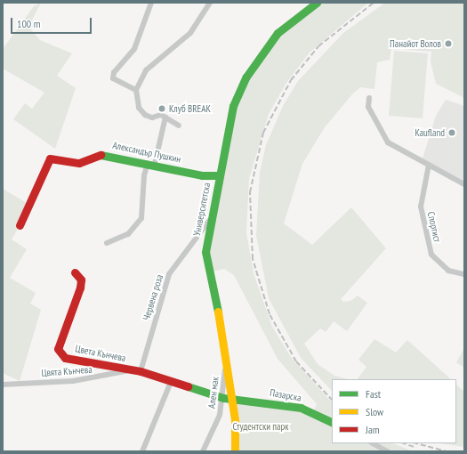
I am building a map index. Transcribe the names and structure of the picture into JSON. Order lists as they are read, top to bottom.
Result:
{
  "streets": {
    "street": [
      "Александър Пушкин",
      "Университетска",
      "Спортист",
      "Червена роза",
      "Цвета Кънчева",
      "Цвята Кънчева",
      "Ален мак",
      "Пазарска"
    ]
  },
  "crossings": [
    ["Александър Пушкин", "Университетска"],
    ["Университетска", "Червена роза"],
    ["Университетска", "Ален мак"],
    ["Университетска", "Пазарска"],
    ["Червена роза", "Цвета Кънчева"],
    ["Цвета Кънчева", "Цвята Кънчева"],
    ["Цвета Кънчева", "Ален мак"],
    ["Цвета Кънчева", "Пазарска"],
    ["Ален мак", "Пазарска"]
  ],
  "parks": ["Студентски парк"],
  "places": ["Панайот Волов", "Клуб BREAK", "Kaufland"],
  "legend": ["Fast", "Slow", "Jam"],
  "scale_bar": "100 m"
}
